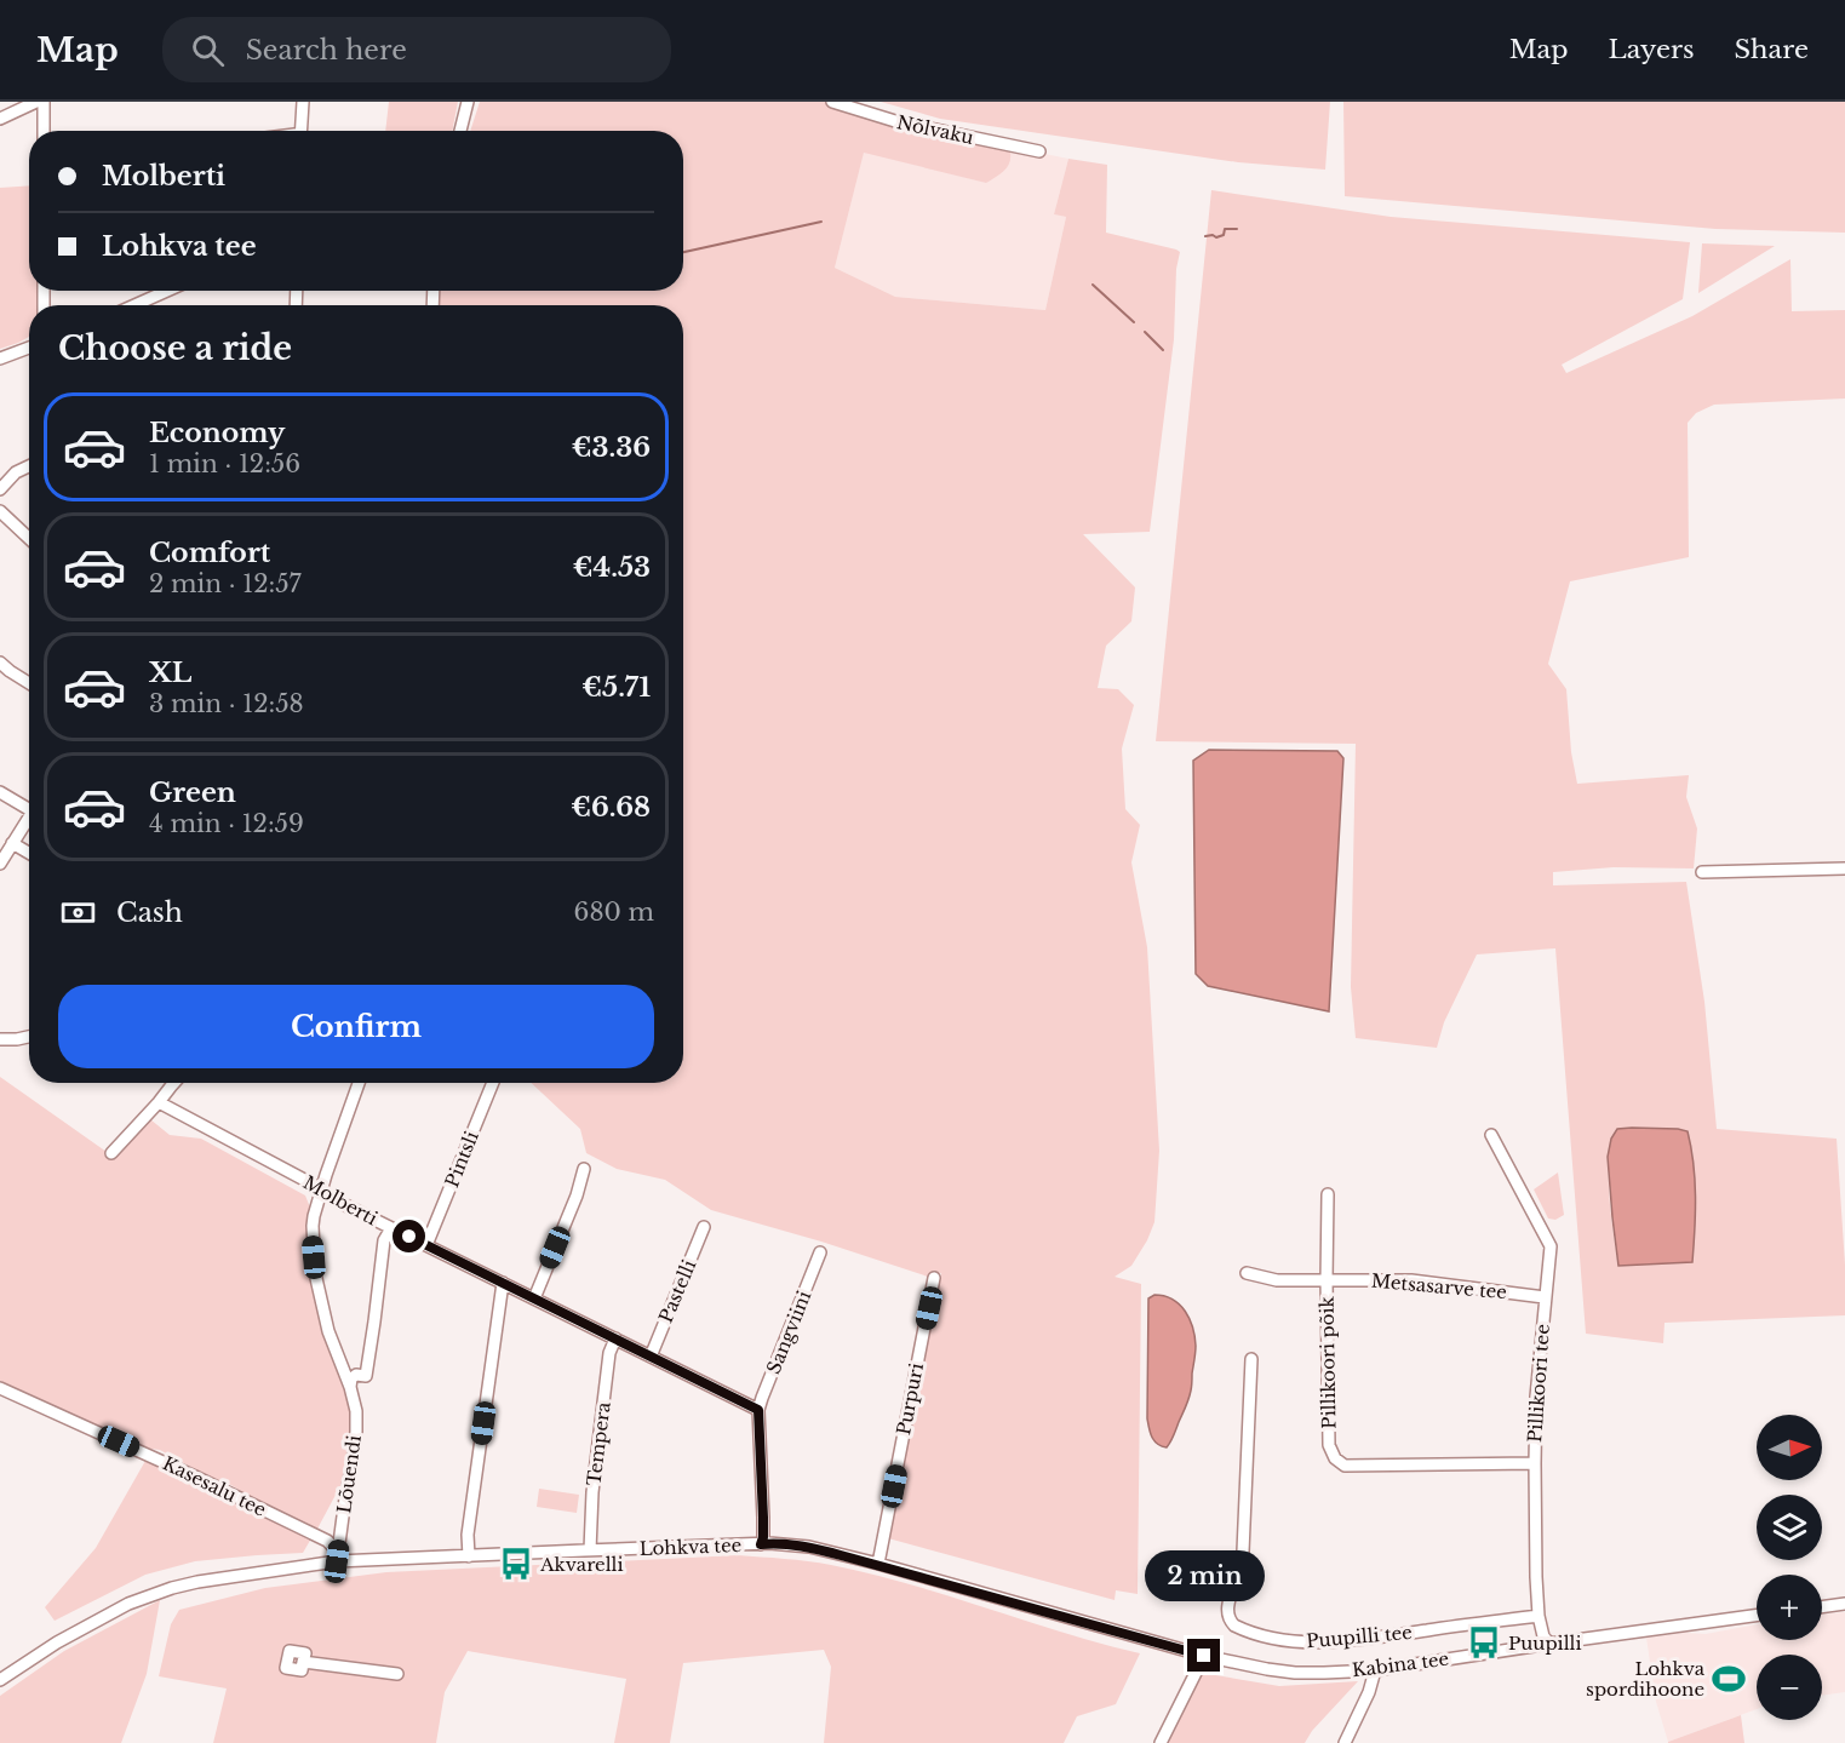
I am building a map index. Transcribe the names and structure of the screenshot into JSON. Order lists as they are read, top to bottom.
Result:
{
  "streets": {
    "street": [
      "Nõlvaku",
      "Pintsli",
      "Molberti",
      "Metsasarve tee",
      "Pastelli",
      "Sangviini",
      "Pillikoori põik",
      "Pillikoori tee",
      "Purpuri",
      "Tempera",
      "Lõuendi",
      "Kasesalu tee",
      "Lohkva tee",
      "Puupilli tee",
      "Kabina tee"
    ]
  },
  "crossings": [
    ["Pintsli", "Molberti"],
    ["Molberti", "Pastelli"],
    ["Molberti", "Sangviini"],
    ["Molberti", "Tempera"],
    ["Molberti", "Lõuendi"],
    ["Metsasarve tee", "Pillikoori põik"],
    ["Metsasarve tee", "Pillikoori tee"],
    ["Sangviini", "Lohkva tee"],
    ["Pillikoori põik", "Pillikoori tee"],
    ["Pillikoori tee", "Puupilli tee"],
    ["Pillikoori tee", "Kabina tee"],
    ["Purpuri", "Lohkva tee"],
    ["Tempera", "Lohkva tee"],
    ["Lõuendi", "Kasesalu tee"],
    ["Lõuendi", "Lohkva tee"],
    ["Kasesalu tee", "Lohkva tee"],
    ["Lohkva tee", "Kabina tee"]
  ],
  "places": {
    "bus stop": ["Akvarelli", "Puupilli"],
    "sports": ["Lohkva spordihoone"]
  },
  "north": "right",
  "page": {
    "header": "Map",
    "search": "Search here",
    "nav": ["Map", "Layers", "Share"],
    "banner": ["Molberti", "Lohkva tee"],
    "heading": "Choose a ride",
    "list": [
      {
        "name": "Economy",
        "note": "1 min · 12:56",
        "value": "€3.36"
      },
      {
        "name": "Comfort",
        "note": "2 min · 12:57",
        "value": "€4.53"
      },
      {
        "name": "XL",
        "note": "3 min · 12:58",
        "value": "€5.71"
      },
      {
        "name": "Green",
        "note": "4 min · 12:59",
        "value": "€6.68"
      }
    ],
    "pay": ["Cash", "680 m"],
    "buttons": "Confirm",
    "map_buttons": ["+", "−"],
    "bubble": "2 min"
  }
}
